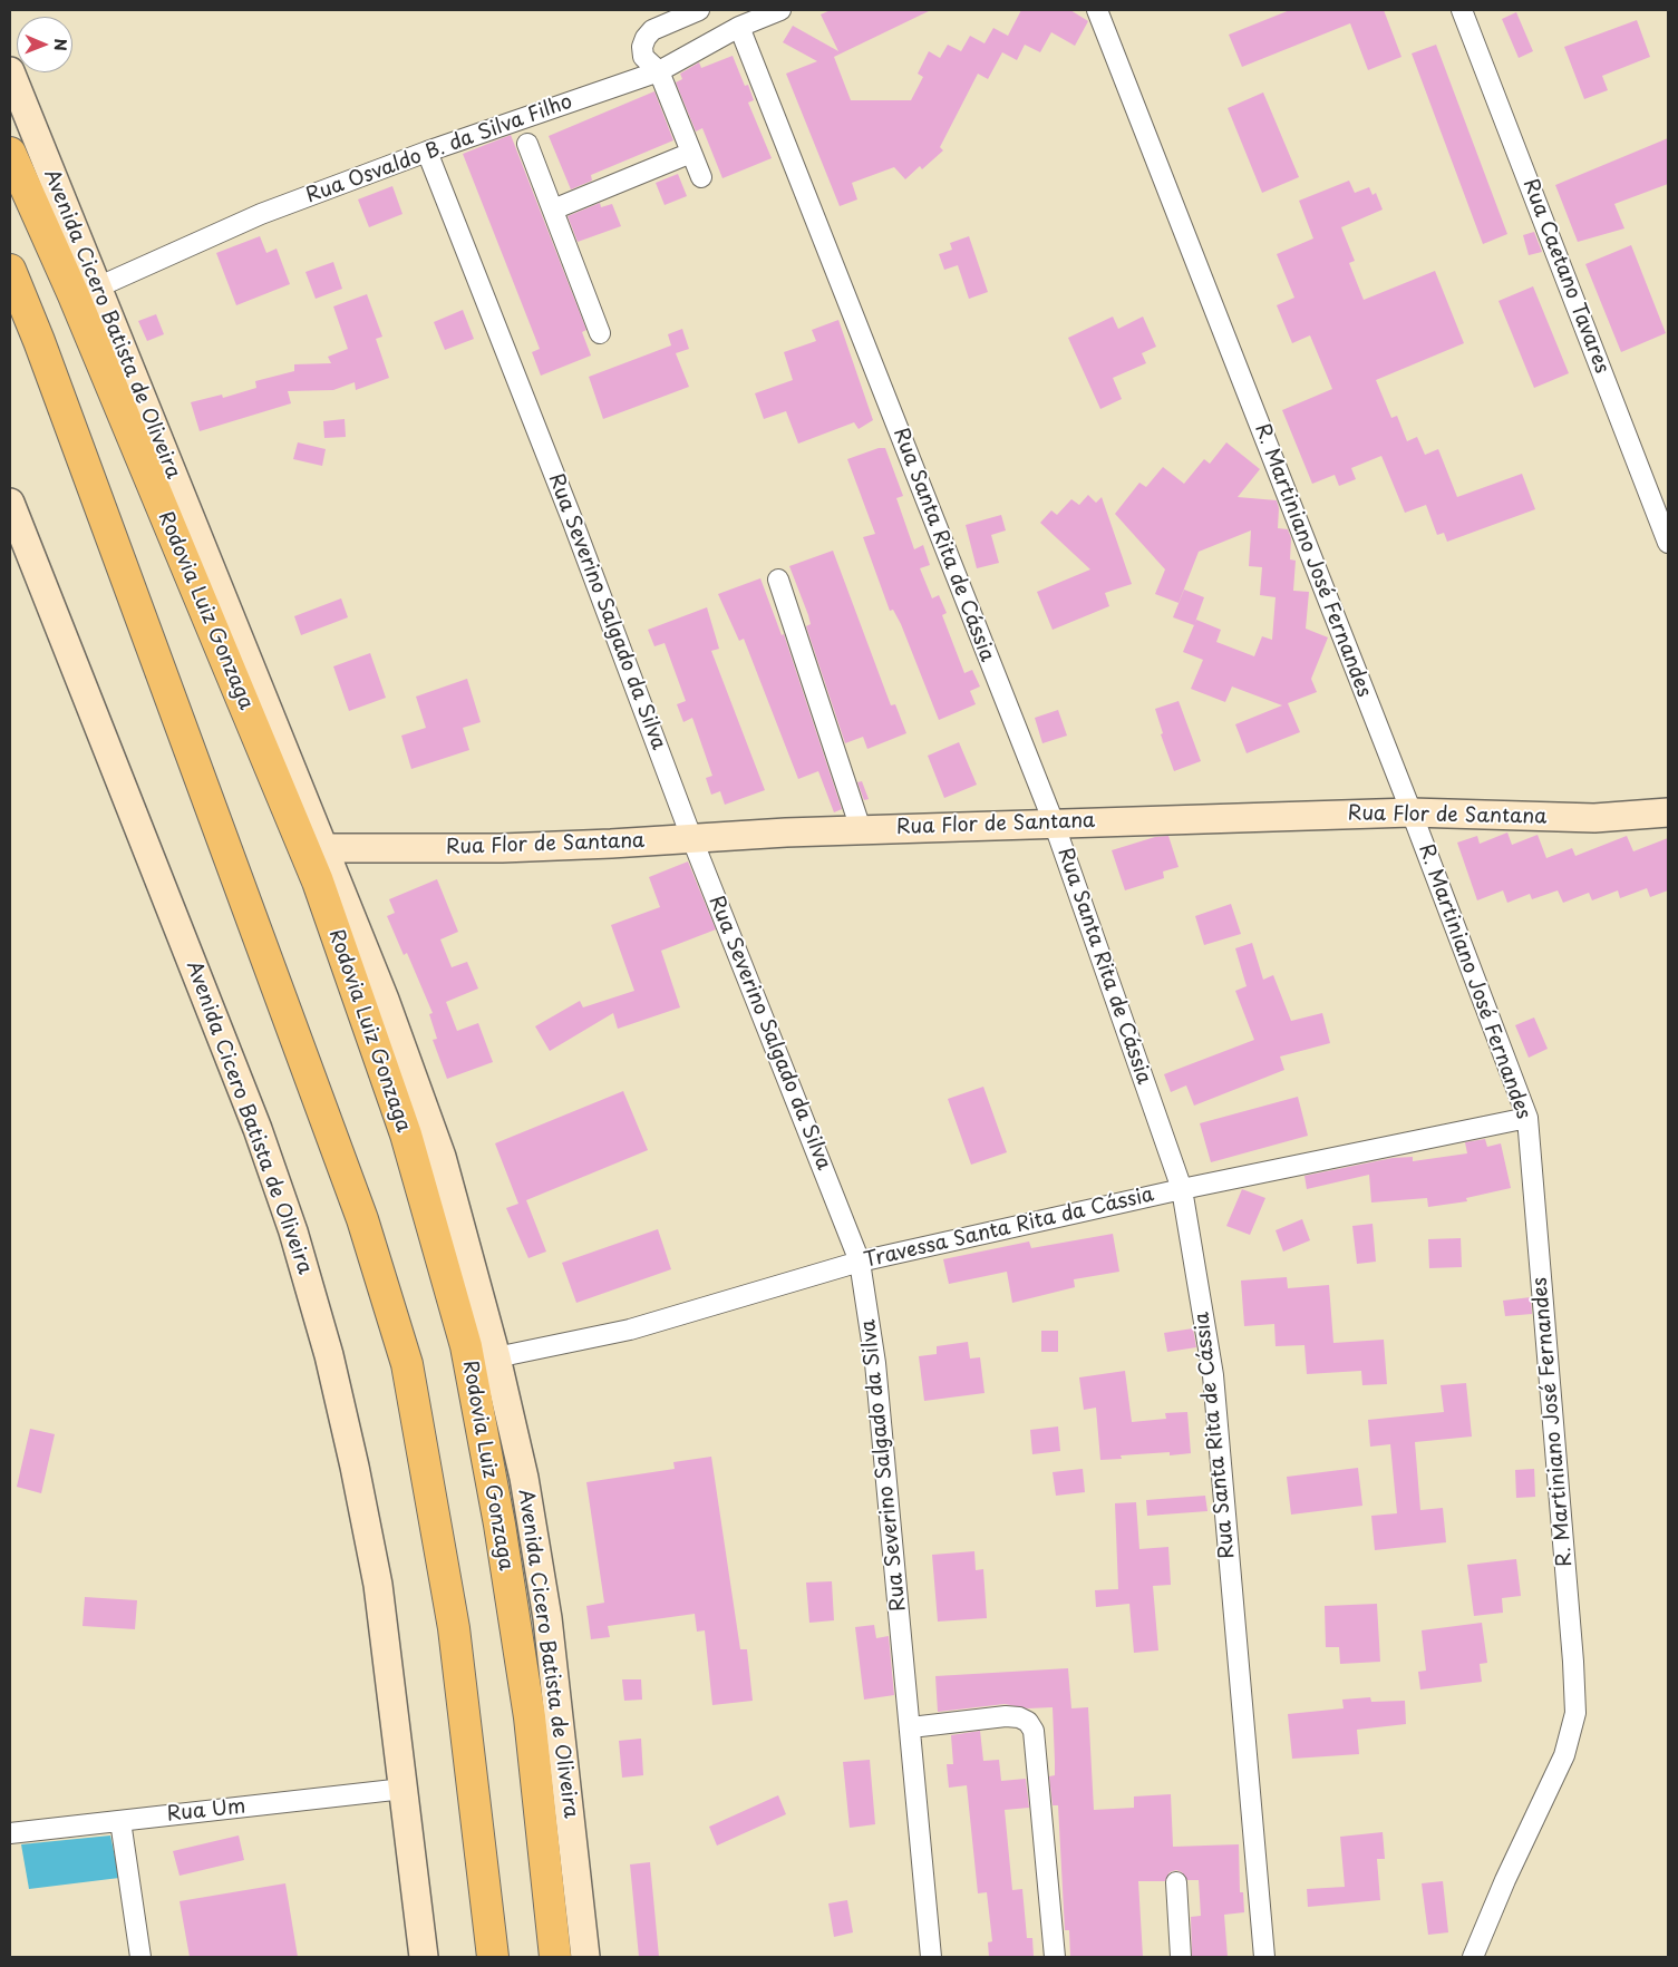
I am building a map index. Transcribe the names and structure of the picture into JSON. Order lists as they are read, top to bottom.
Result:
{
  "streets": {
    "highway": ["Rodovia Luiz Gonzaga"],
    "main road": ["Avenida Cicero Batista de Oliveira", "Rua Flor de Santana"],
    "street": [
      "Rua Osvaldo B. da Silva Filho",
      "Rua Caetano Tavares",
      "Rua Santa Rita de Cássia",
      "R. Martiniano José Fernandes",
      "Rua Severino Salgado da Silva",
      "Travessa Santa Rita da Cássia",
      "Rua Um"
    ]
  },
  "crossings": [
    ["Rua Osvaldo B. da Silva Filho", "Avenida Cicero Batista de Oliveira"],
    ["Rua Osvaldo B. da Silva Filho", "Rua Santa Rita de Cássia"],
    ["Rua Osvaldo B. da Silva Filho", "Rua Severino Salgado da Silva"],
    ["Avenida Cicero Batista de Oliveira", "Rua Flor de Santana"],
    ["Avenida Cicero Batista de Oliveira", "Travessa Santa Rita da Cássia"],
    ["Avenida Cicero Batista de Oliveira", "Rua Um"],
    ["Rua Santa Rita de Cássia", "Rua Flor de Santana"],
    ["Rua Santa Rita de Cássia", "Travessa Santa Rita da Cássia"],
    ["R. Martiniano José Fernandes", "Rua Flor de Santana"],
    ["R. Martiniano José Fernandes", "Travessa Santa Rita da Cássia"],
    ["Rua Severino Salgado da Silva", "Rua Flor de Santana"],
    ["Rua Severino Salgado da Silva", "Travessa Santa Rita da Cássia"]
  ],
  "north": "right"
}
